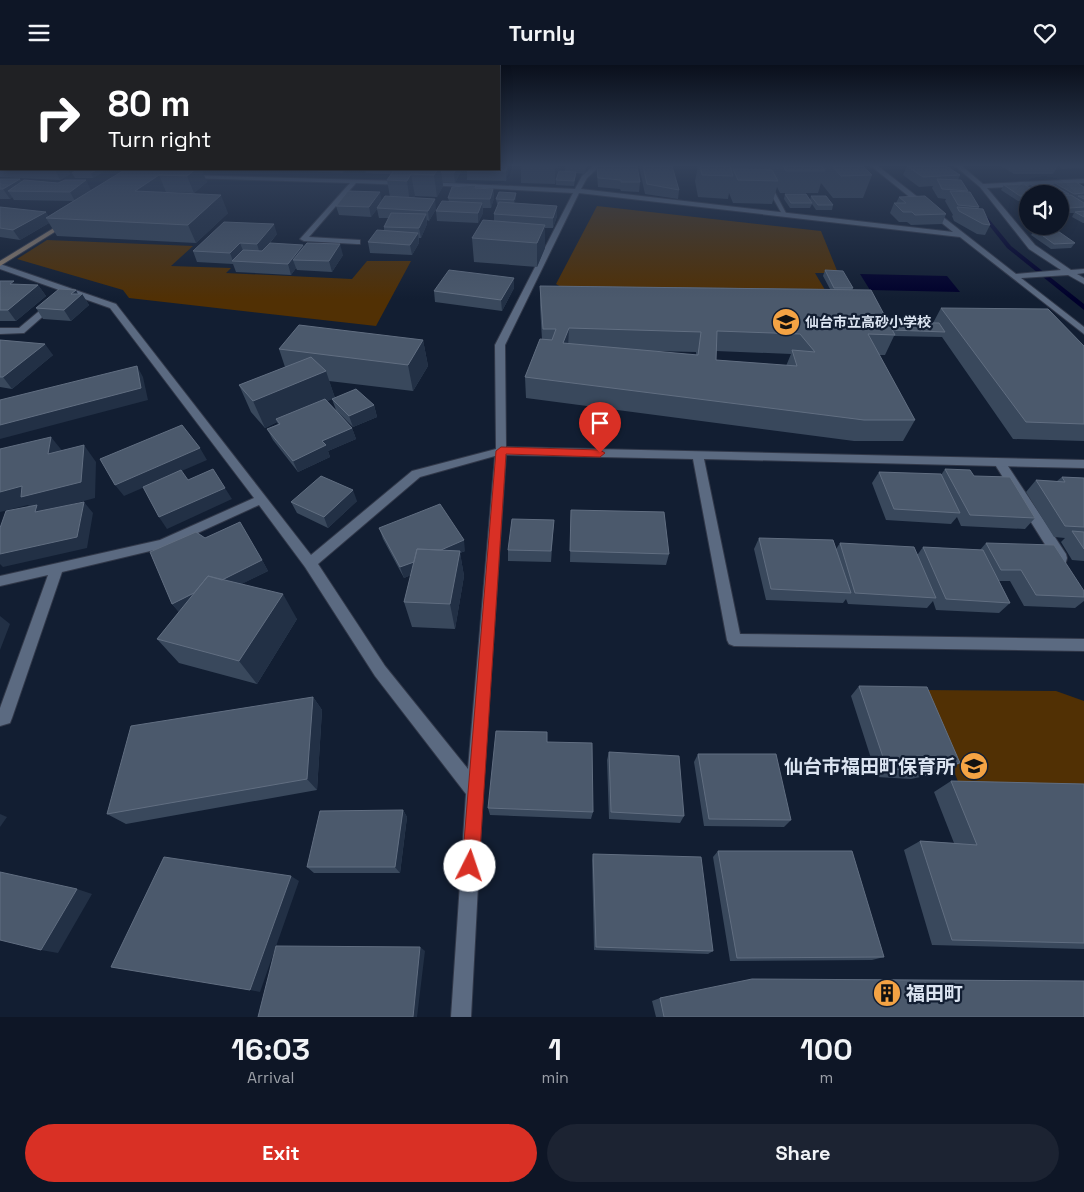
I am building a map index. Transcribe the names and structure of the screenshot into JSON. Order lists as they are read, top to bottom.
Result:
{
  "places": {
    "school or university": ["仙台市立高砂小学校", "仙台市福田町保育所"],
    "building": ["福田町"]
  },
  "page": {
    "header": "Turnly",
    "turn": ["80 m", "Turn right"],
    "eta": [
      "16:03",
      "Arrival",
      "1",
      "min",
      "100",
      "m"
    ],
    "buttons": ["Exit", "Share"]
  }
}
